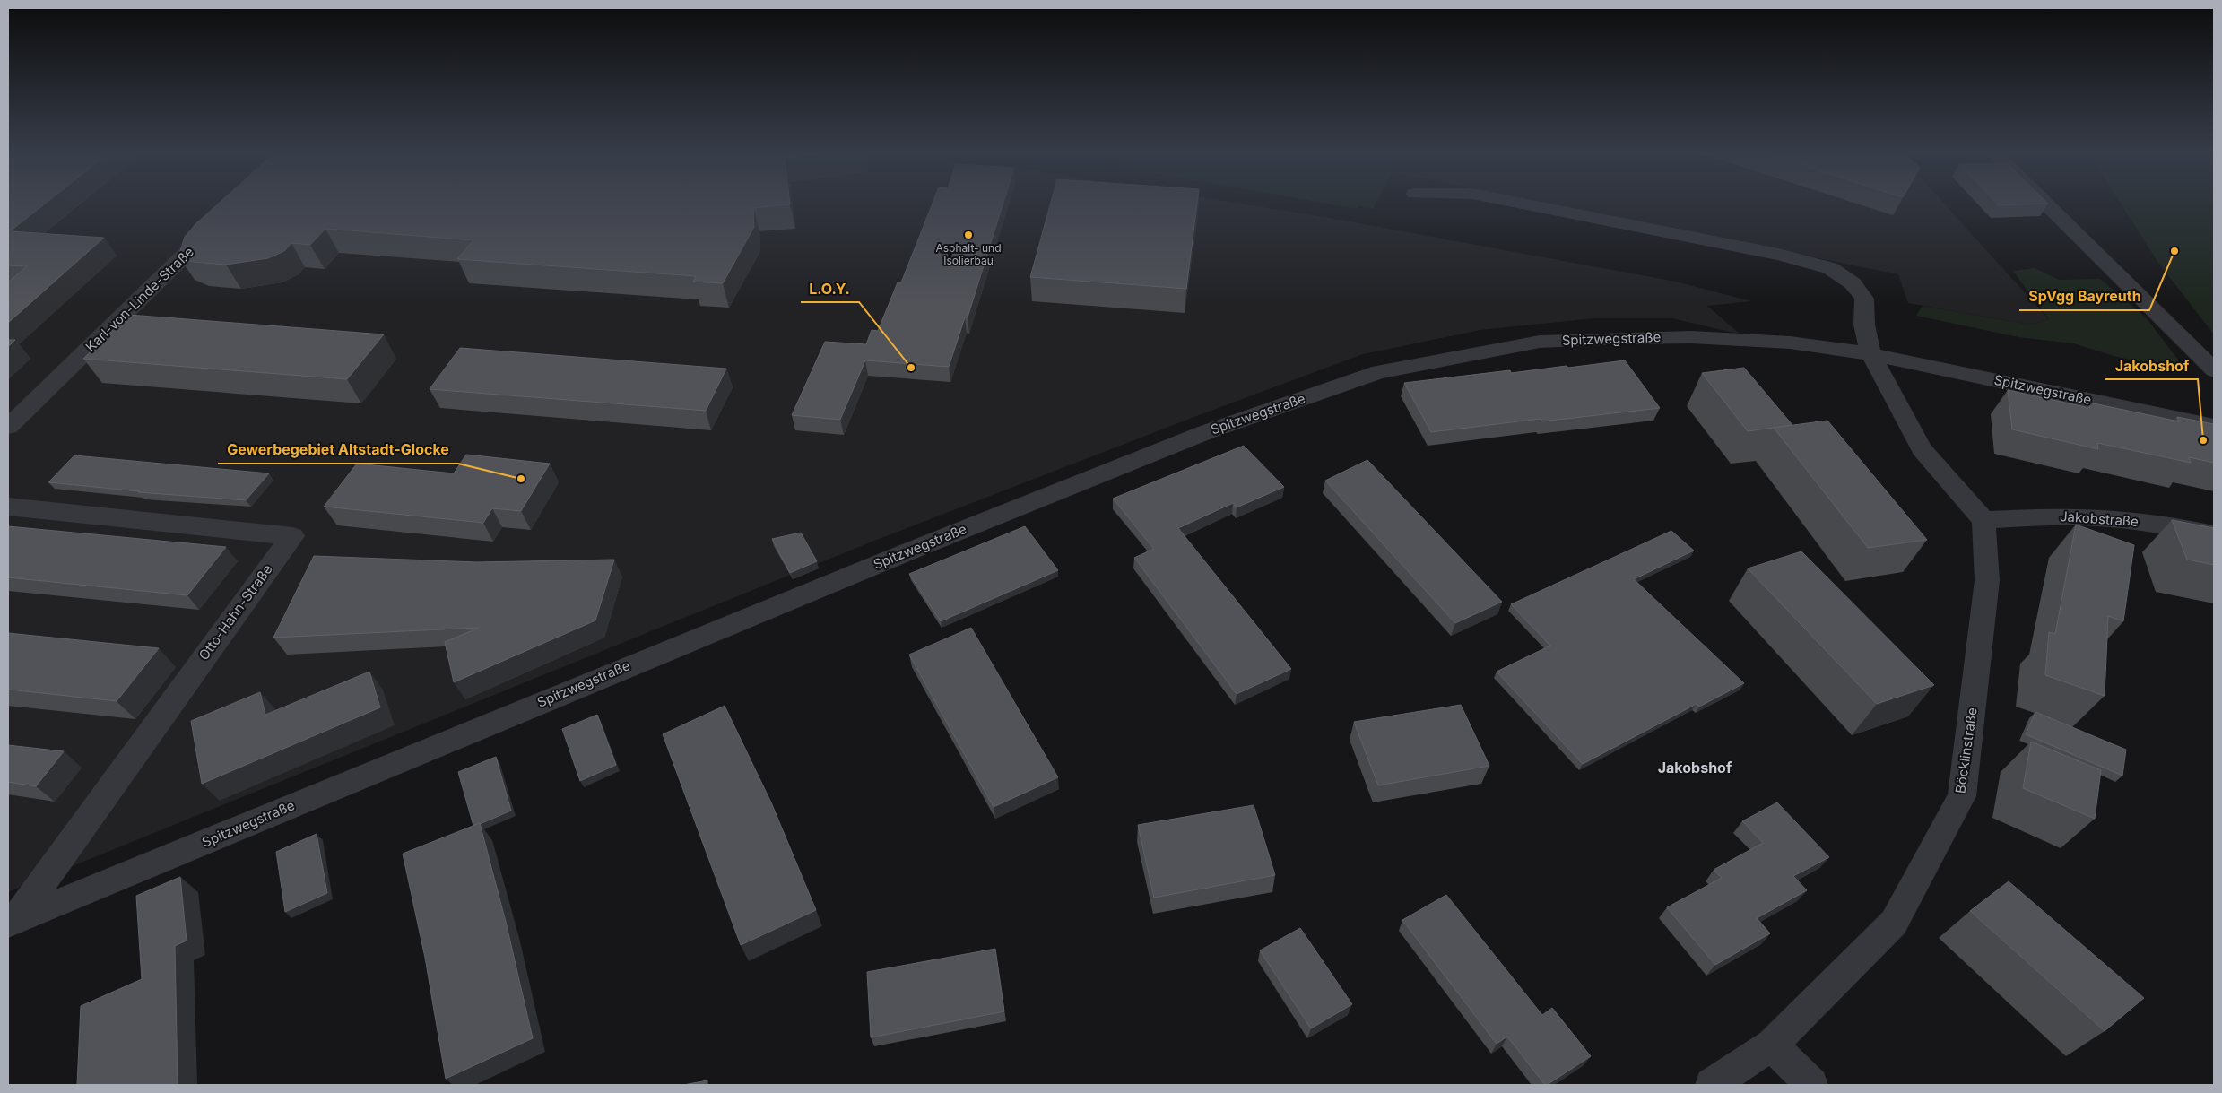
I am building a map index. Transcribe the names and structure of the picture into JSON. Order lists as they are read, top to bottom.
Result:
{
  "streets": {
    "street": [
      "Karl-von-Linde-Straße",
      "Spitzwegstraße",
      "Jakobstraße",
      "Otto-Hahn-Straße",
      "Böcklinstraße"
    ]
  },
  "crossings": [
    ["Spitzwegstraße", "Otto-Hahn-Straße"],
    ["Jakobstraße", "Böcklinstraße"]
  ],
  "districts": ["Jakobshof"],
  "places": [
    "Asphalt- und Isolierbau",
    "SpVgg Bayreuth",
    "L.O.Y.",
    "Jakobshof",
    "Gewerbegebiet Altstadt-Glocke"
  ]
}
